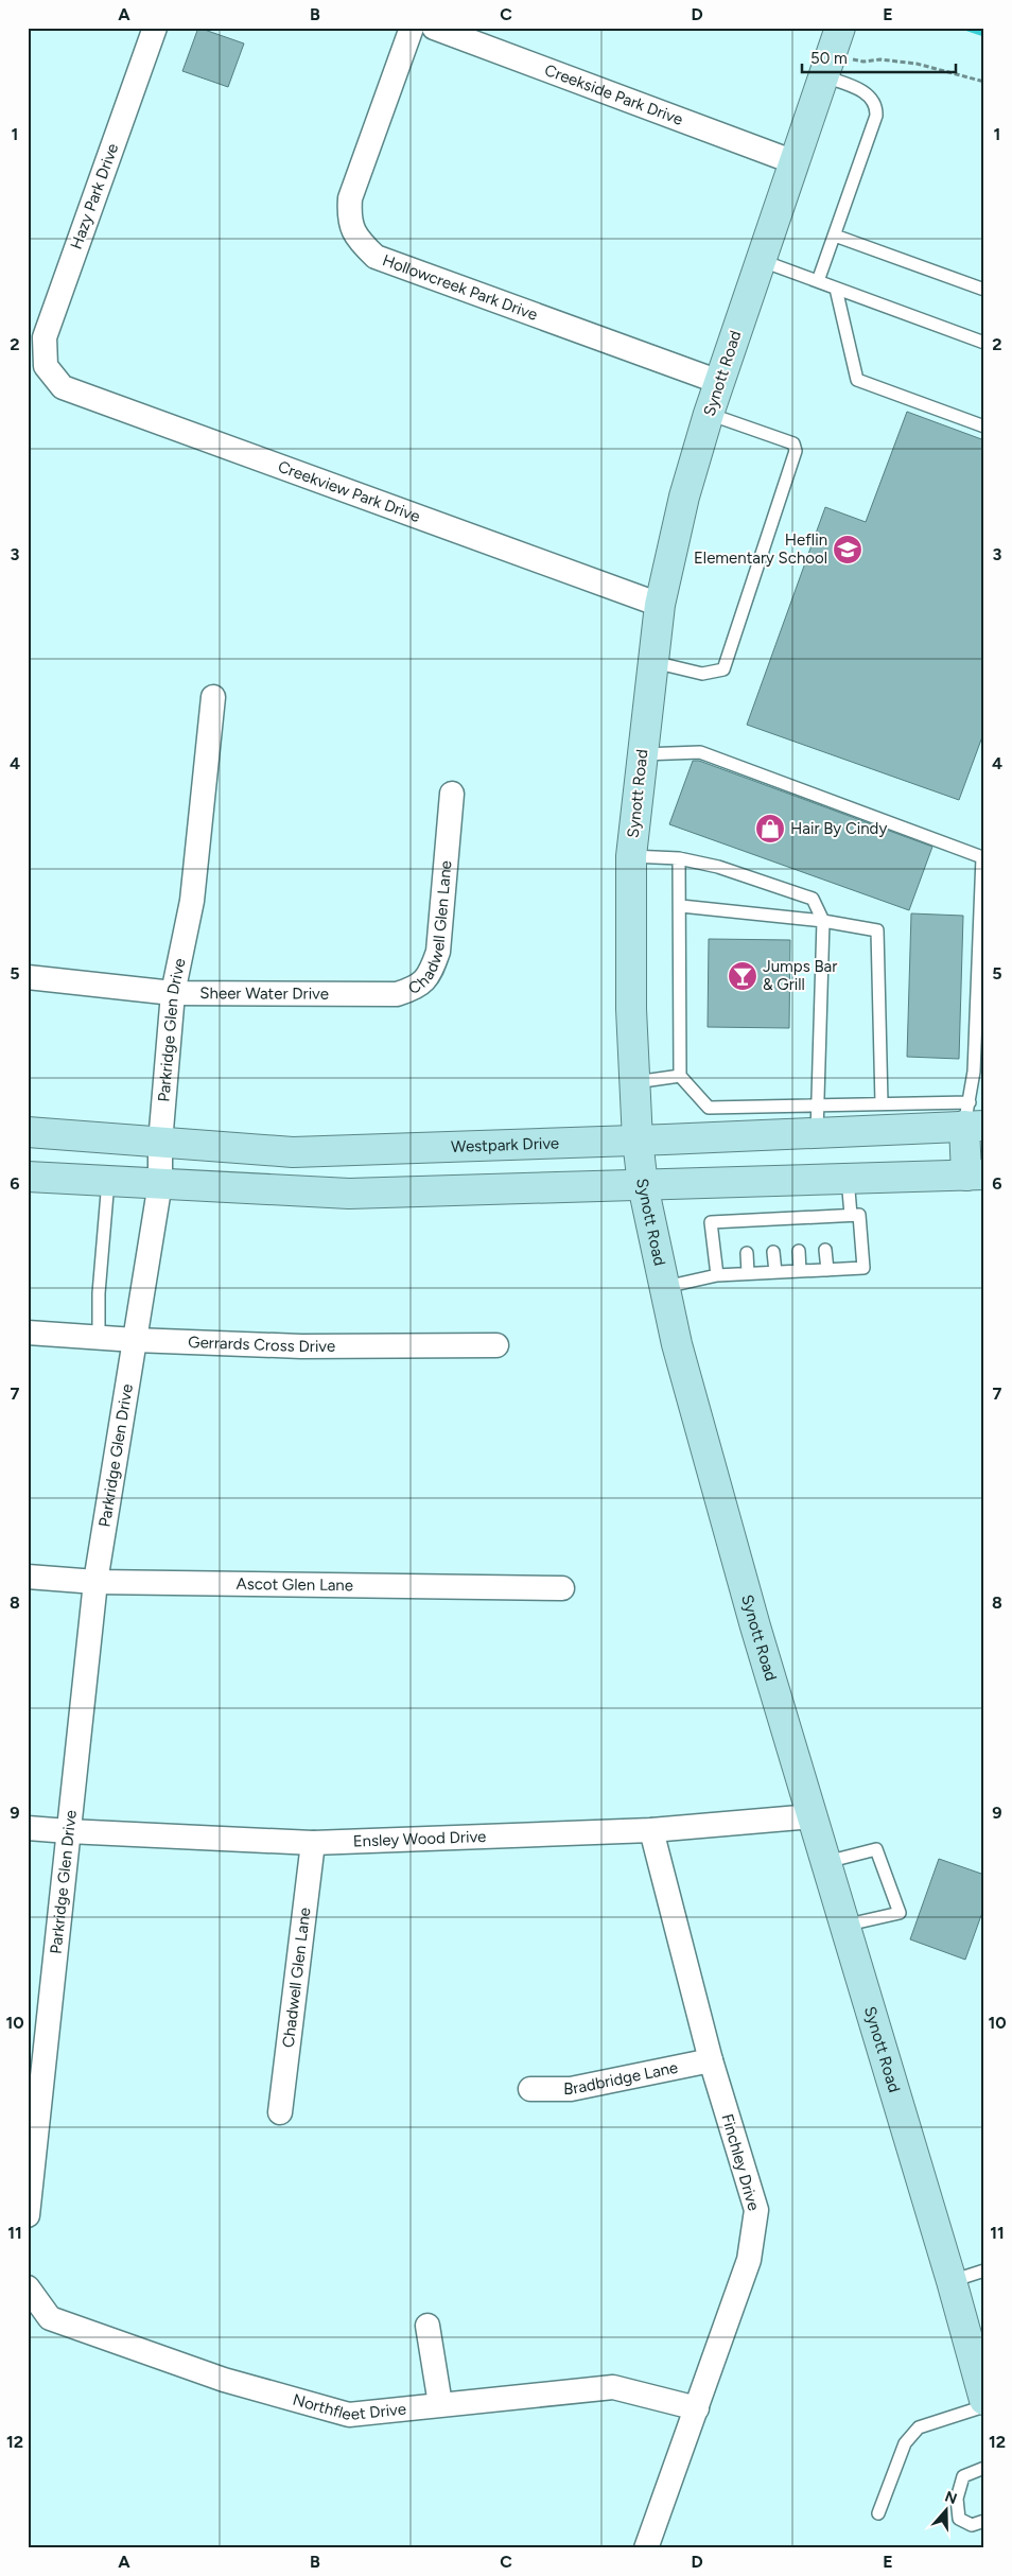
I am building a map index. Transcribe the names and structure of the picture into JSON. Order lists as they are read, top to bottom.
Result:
{
  "streets": {
    "street": [
      "Creekside Park Drive",
      "Hazy Park Drive",
      "Hollowcreek Park Drive",
      "Synott Road",
      "Creekview Park Drive",
      "Chadwell Glen Lane",
      "Sheer Water Drive",
      "Parkridge Glen Drive",
      "Westpark Drive",
      "Gerrards Cross Drive",
      "Ascot Glen Lane",
      "Ensley Wood Drive",
      "Bradbridge Lane",
      "Finchley Drive",
      "Northfleet Drive"
    ]
  },
  "crossings": [
    ["Creekside Park Drive", "Synott Road"],
    ["Hazy Park Drive", "Creekview Park Drive"],
    ["Hollowcreek Park Drive", "Synott Road"],
    ["Synott Road", "Creekview Park Drive"],
    ["Synott Road", "Westpark Drive"],
    ["Synott Road", "Ensley Wood Drive"],
    ["Chadwell Glen Lane", "Sheer Water Drive"],
    ["Chadwell Glen Lane", "Ensley Wood Drive"],
    ["Sheer Water Drive", "Parkridge Glen Drive"],
    ["Parkridge Glen Drive", "Westpark Drive"],
    ["Parkridge Glen Drive", "Gerrards Cross Drive"],
    ["Parkridge Glen Drive", "Ascot Glen Lane"],
    ["Parkridge Glen Drive", "Ensley Wood Drive"],
    ["Ensley Wood Drive", "Finchley Drive"],
    ["Bradbridge Lane", "Finchley Drive"],
    ["Finchley Drive", "Northfleet Drive"]
  ],
  "places": {
    "school or university": ["Heflin Elementary School"],
    "shop": ["Hair By Cindy"],
    "bar": ["Jumps Bar & Grill"]
  },
  "scale_bar": "50 m",
  "north": "top",
  "grid": {
    "columns": [
      "A",
      "B",
      "C",
      "D",
      "E"
    ],
    "rows": [
      "1",
      "2",
      "3",
      "4",
      "5",
      "6",
      "7",
      "8",
      "9",
      "10",
      "11",
      "12"
    ]
  }
}
